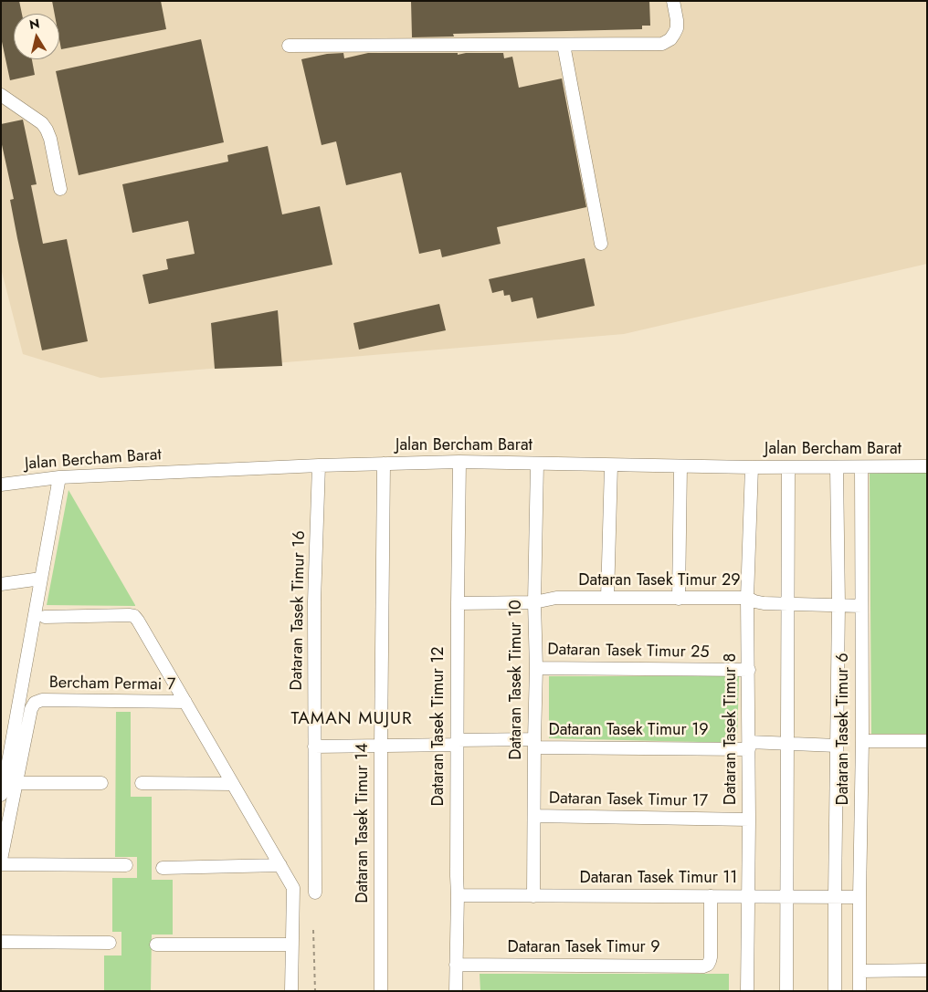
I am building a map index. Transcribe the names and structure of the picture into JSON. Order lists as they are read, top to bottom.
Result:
{
  "streets": {
    "street": [
      "Jalan Bercham Barat",
      "Dataran Tasek Timur 29",
      "Dataran Tasek Timur 16",
      "Dataran Tasek Timur 25",
      "Dataran Tasek Timur 10",
      "Bercham Permai 7",
      "Dataran Tasek Timur 12",
      "Dataran Tasek Timur 8",
      "Dataran Tasek Timur 6",
      "Dataran Tasek Timur 19",
      "Dataran Tasek Timur 17",
      "Dataran Tasek Timur 14",
      "Dataran Tasek Timur 11",
      "Dataran Tasek Timur 9"
    ]
  },
  "crossings": [
    ["Jalan Bercham Barat", "Dataran Tasek Timur 16"],
    ["Jalan Bercham Barat", "Dataran Tasek Timur 10"],
    ["Jalan Bercham Barat", "Dataran Tasek Timur 12"],
    ["Jalan Bercham Barat", "Dataran Tasek Timur 8"],
    ["Jalan Bercham Barat", "Dataran Tasek Timur 6"],
    ["Jalan Bercham Barat", "Dataran Tasek Timur 14"],
    ["Dataran Tasek Timur 29", "Dataran Tasek Timur 10"],
    ["Dataran Tasek Timur 29", "Dataran Tasek Timur 12"],
    ["Dataran Tasek Timur 29", "Dataran Tasek Timur 8"],
    ["Dataran Tasek Timur 29", "Dataran Tasek Timur 6"],
    ["Dataran Tasek Timur 16", "Dataran Tasek Timur 19"],
    ["Dataran Tasek Timur 25", "Dataran Tasek Timur 10"],
    ["Dataran Tasek Timur 25", "Dataran Tasek Timur 8"],
    ["Dataran Tasek Timur 10", "Dataran Tasek Timur 19"],
    ["Dataran Tasek Timur 10", "Dataran Tasek Timur 17"],
    ["Dataran Tasek Timur 10", "Dataran Tasek Timur 11"],
    ["Dataran Tasek Timur 12", "Dataran Tasek Timur 19"],
    ["Dataran Tasek Timur 12", "Dataran Tasek Timur 11"],
    ["Dataran Tasek Timur 12", "Dataran Tasek Timur 9"],
    ["Dataran Tasek Timur 8", "Dataran Tasek Timur 19"],
    ["Dataran Tasek Timur 8", "Dataran Tasek Timur 17"],
    ["Dataran Tasek Timur 8", "Dataran Tasek Timur 11"],
    ["Dataran Tasek Timur 6", "Dataran Tasek Timur 19"],
    ["Dataran Tasek Timur 6", "Dataran Tasek Timur 11"],
    ["Dataran Tasek Timur 19", "Dataran Tasek Timur 14"],
    ["Dataran Tasek Timur 11", "Dataran Tasek Timur 9"]
  ],
  "districts": ["TAMAN MUJUR"],
  "north": "top"
}
